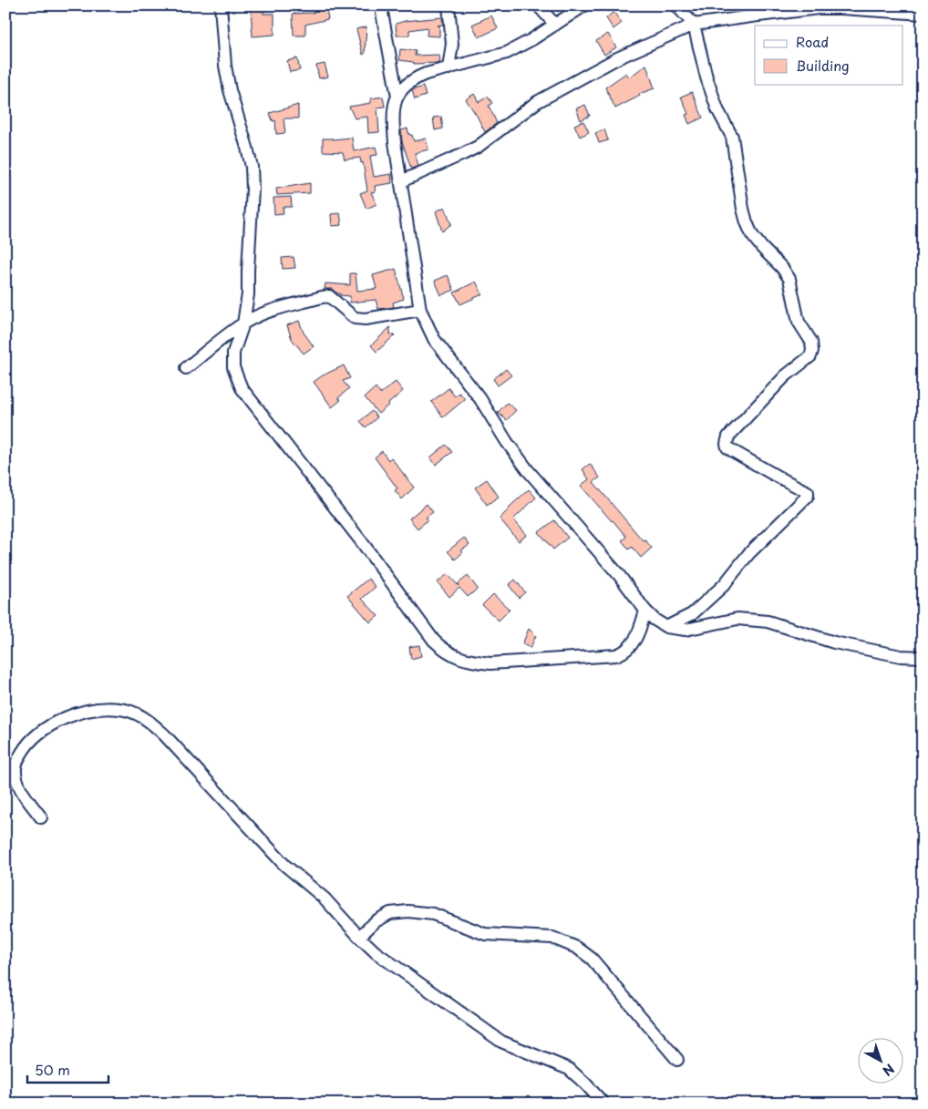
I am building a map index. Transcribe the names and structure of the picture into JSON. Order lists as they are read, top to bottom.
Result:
{
  "legend": ["Road", "Building"],
  "scale_bar": "50 m",
  "north": "bottom right"
}
